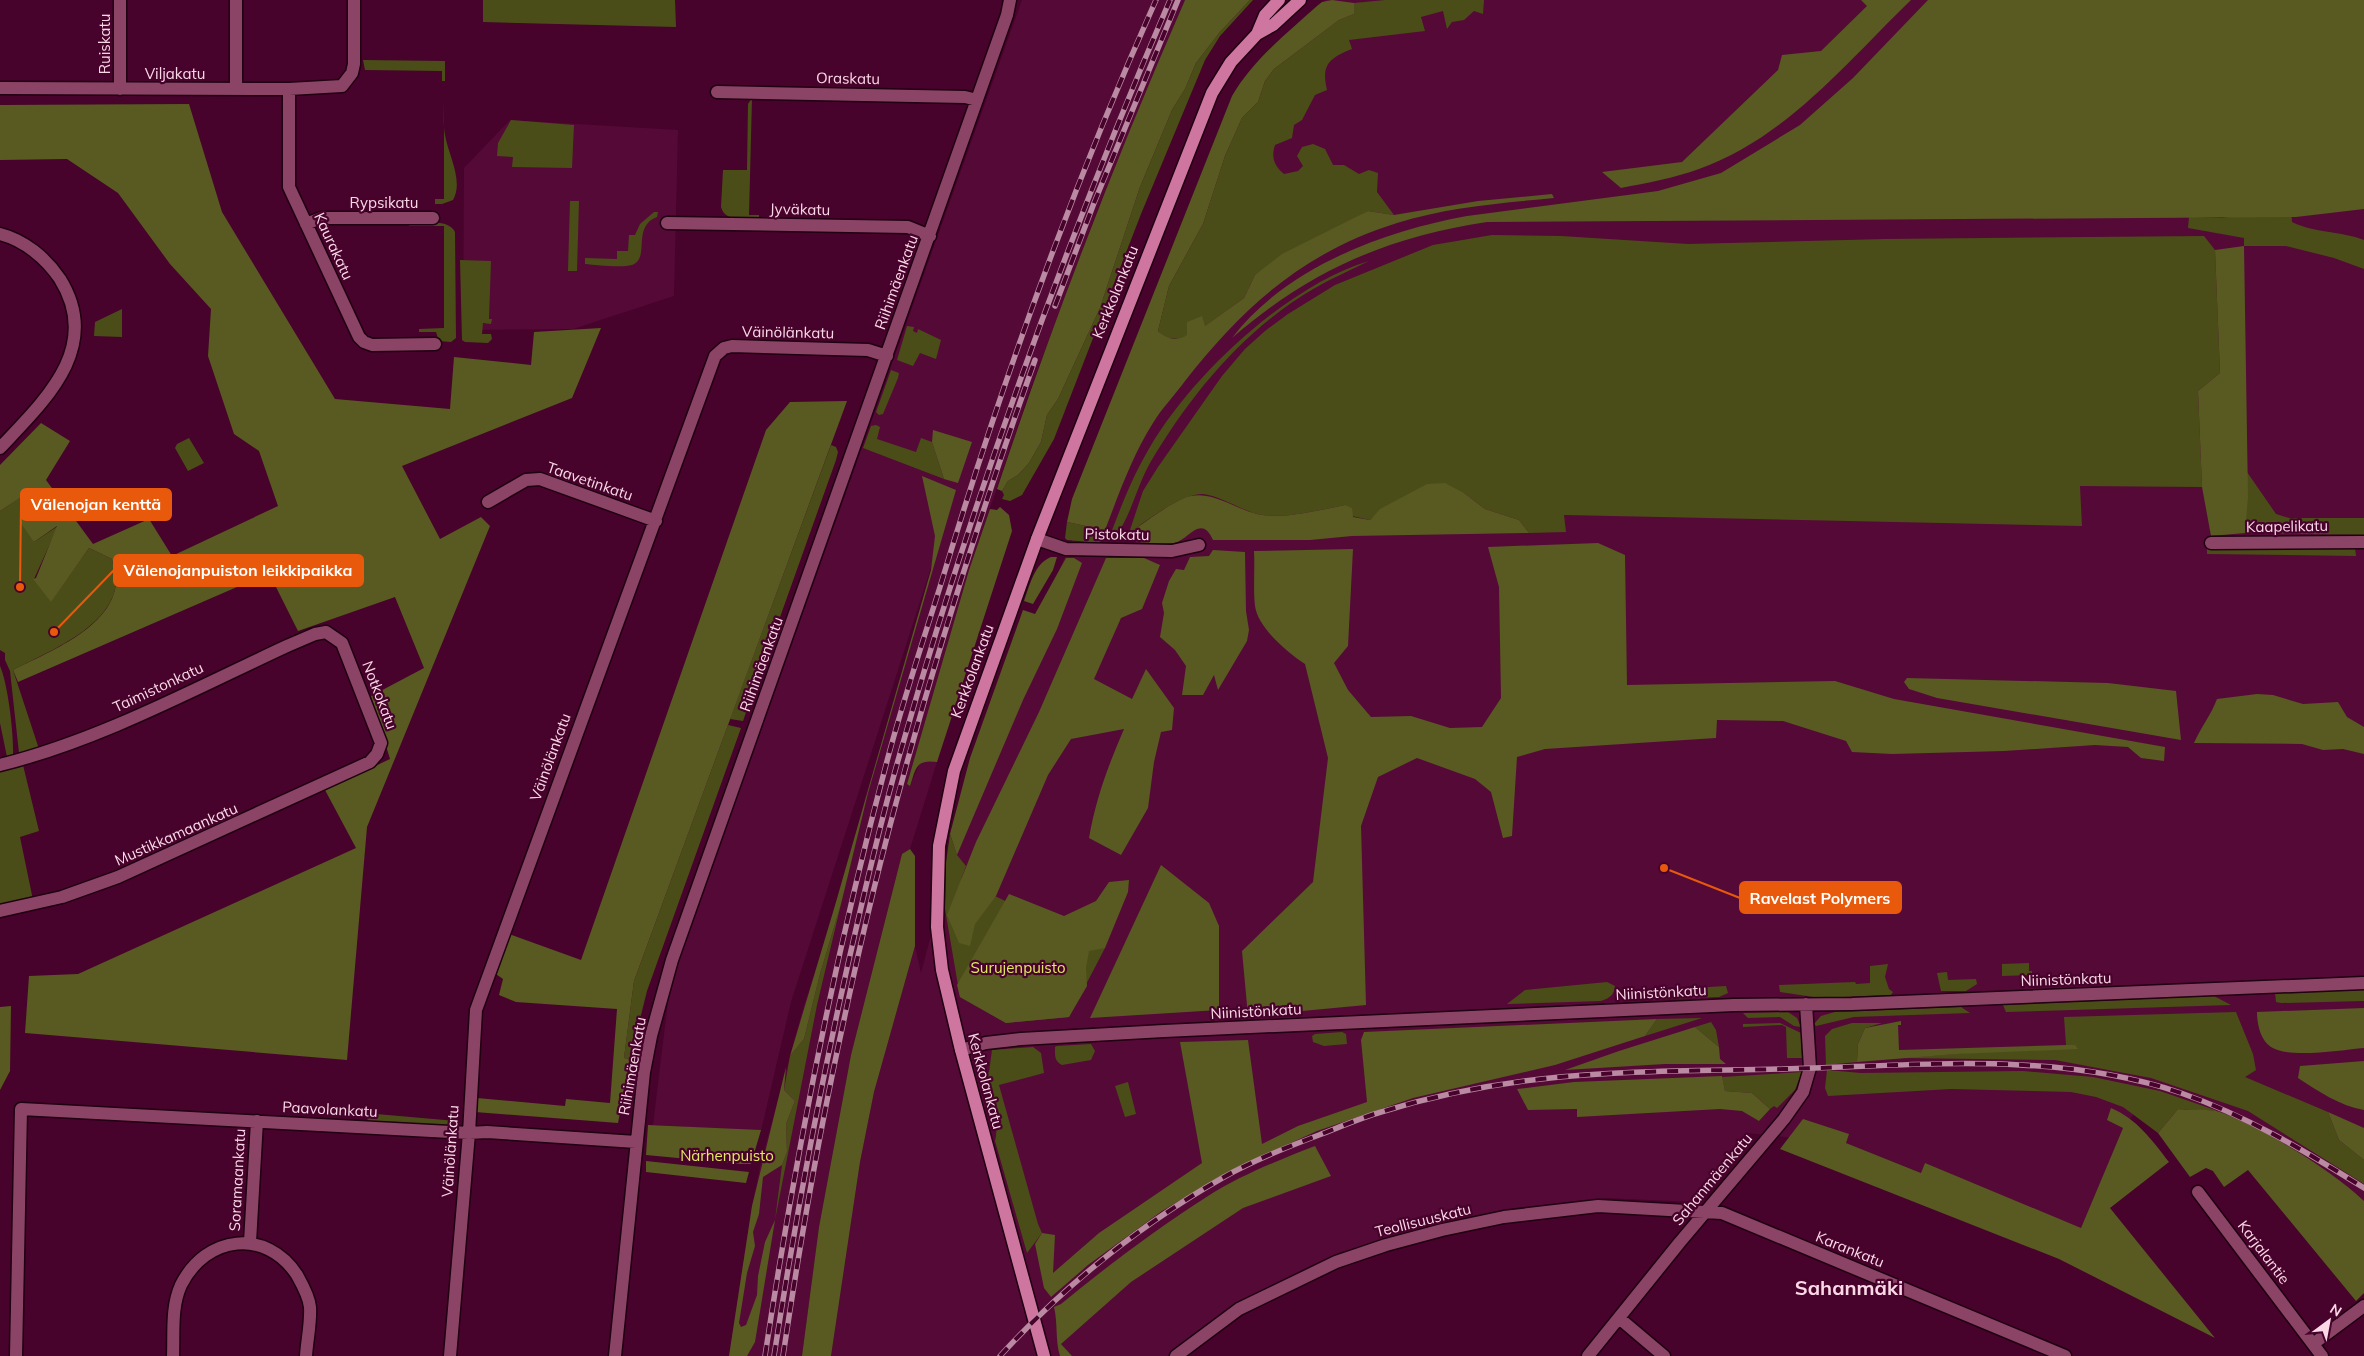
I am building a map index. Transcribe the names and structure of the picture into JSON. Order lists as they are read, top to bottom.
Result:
{
  "streets": {
    "main road": ["Kerkkolankatu"],
    "street": [
      "Ruiskatu",
      "Viljakatu",
      "Oraskatu",
      "Rypsikatu",
      "Jyväkatu",
      "Kaurakatu",
      "Riihimäenkatu",
      "Väinölänkatu",
      "Taavetinkatu",
      "Kaapelikatu",
      "Pistokatu",
      "Taimistonkatu",
      "Notkokatu",
      "Mustikkamaankatu",
      "Niinistönkatu",
      "Paavolankatu",
      "Sahanmäenkatu",
      "Soramaankatu",
      "Teollisuuskatu",
      "Karankatu",
      "Karjalantie"
    ]
  },
  "crossings": [
    ["Ruiskatu", "Viljakatu"],
    ["Viljakatu", "Kaurakatu"],
    ["Oraskatu", "Riihimäenkatu"],
    ["Rypsikatu", "Kaurakatu"],
    ["Jyväkatu", "Riihimäenkatu"],
    ["Riihimäenkatu", "Väinölänkatu"],
    ["Riihimäenkatu", "Paavolankatu"],
    ["Kerkkolankatu", "Pistokatu"],
    ["Kerkkolankatu", "Niinistönkatu"],
    ["Väinölänkatu", "Taavetinkatu"],
    ["Väinölänkatu", "Paavolankatu"],
    ["Taimistonkatu", "Notkokatu"],
    ["Notkokatu", "Mustikkamaankatu"],
    ["Niinistönkatu", "Sahanmäenkatu"],
    ["Paavolankatu", "Soramaankatu"],
    ["Sahanmäenkatu", "Teollisuuskatu"],
    ["Sahanmäenkatu", "Karankatu"],
    ["Teollisuuskatu", "Karankatu"]
  ],
  "districts": ["Sahanmäki"],
  "parks": ["Surujenpuisto", "Närhenpuisto"],
  "places": ["Välenojan kenttä", "Välenojanpuiston leikkipaikka", "Ravelast Polymers"],
  "north": "top right"
}
